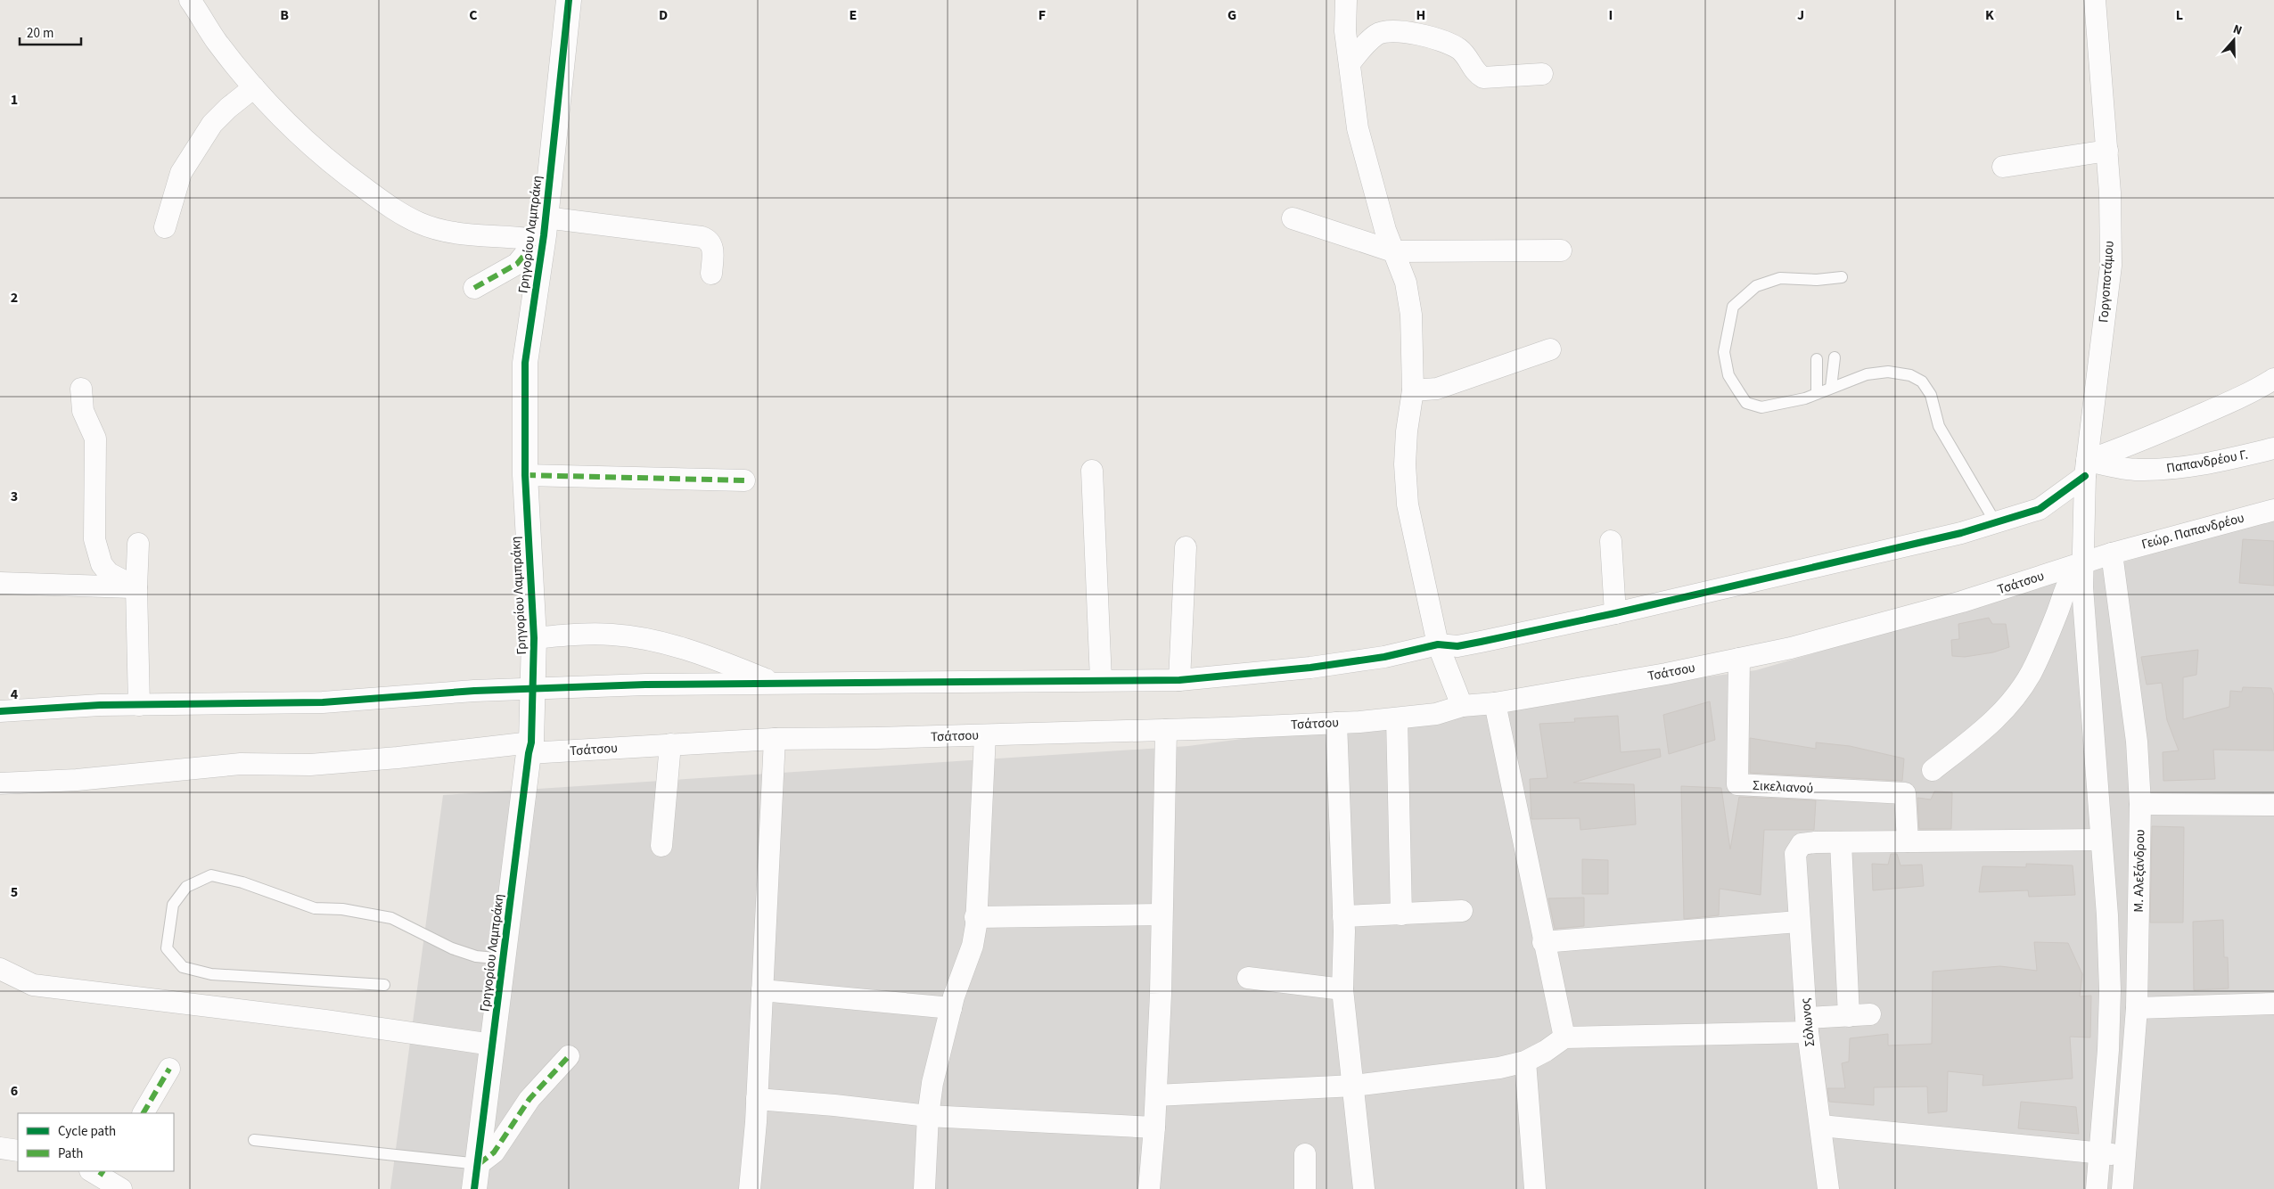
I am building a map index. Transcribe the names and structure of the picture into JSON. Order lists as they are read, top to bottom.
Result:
{
  "streets": {
    "street": [
      "Γρηγορίου Λαμπράκη",
      "Γοργοποτάμου",
      "Παπανδρέου Γ.",
      "Γεώρ. Παπανδρέου",
      "Τσάτσου",
      "Σικελιανού",
      "Μ. Αλεξάνδρου",
      "Σόλωνος"
    ]
  },
  "crossings": [
    ["Γρηγορίου Λαμπράκη", "Τσάτσου"],
    ["Γοργοποτάμου", "Παπανδρέου Γ."],
    ["Γοργοποτάμου", "Γεώρ. Παπανδρέου"],
    ["Γοργοποτάμου", "Τσάτσου"],
    ["Γεώρ. Παπανδρέου", "Τσάτσου"],
    ["Γεώρ. Παπανδρέου", "Μ. Αλεξάνδρου"],
    ["Τσάτσου", "Σικελιανού"]
  ],
  "legend": ["Cycle path", "Path"],
  "scale_bar": "20 m",
  "north": "top",
  "grid": {
    "columns": [
      "B",
      "C",
      "D",
      "E",
      "F",
      "G",
      "H",
      "I",
      "J",
      "K",
      "L"
    ],
    "rows": [
      "1",
      "2",
      "3",
      "4",
      "5",
      "6"
    ]
  }
}
